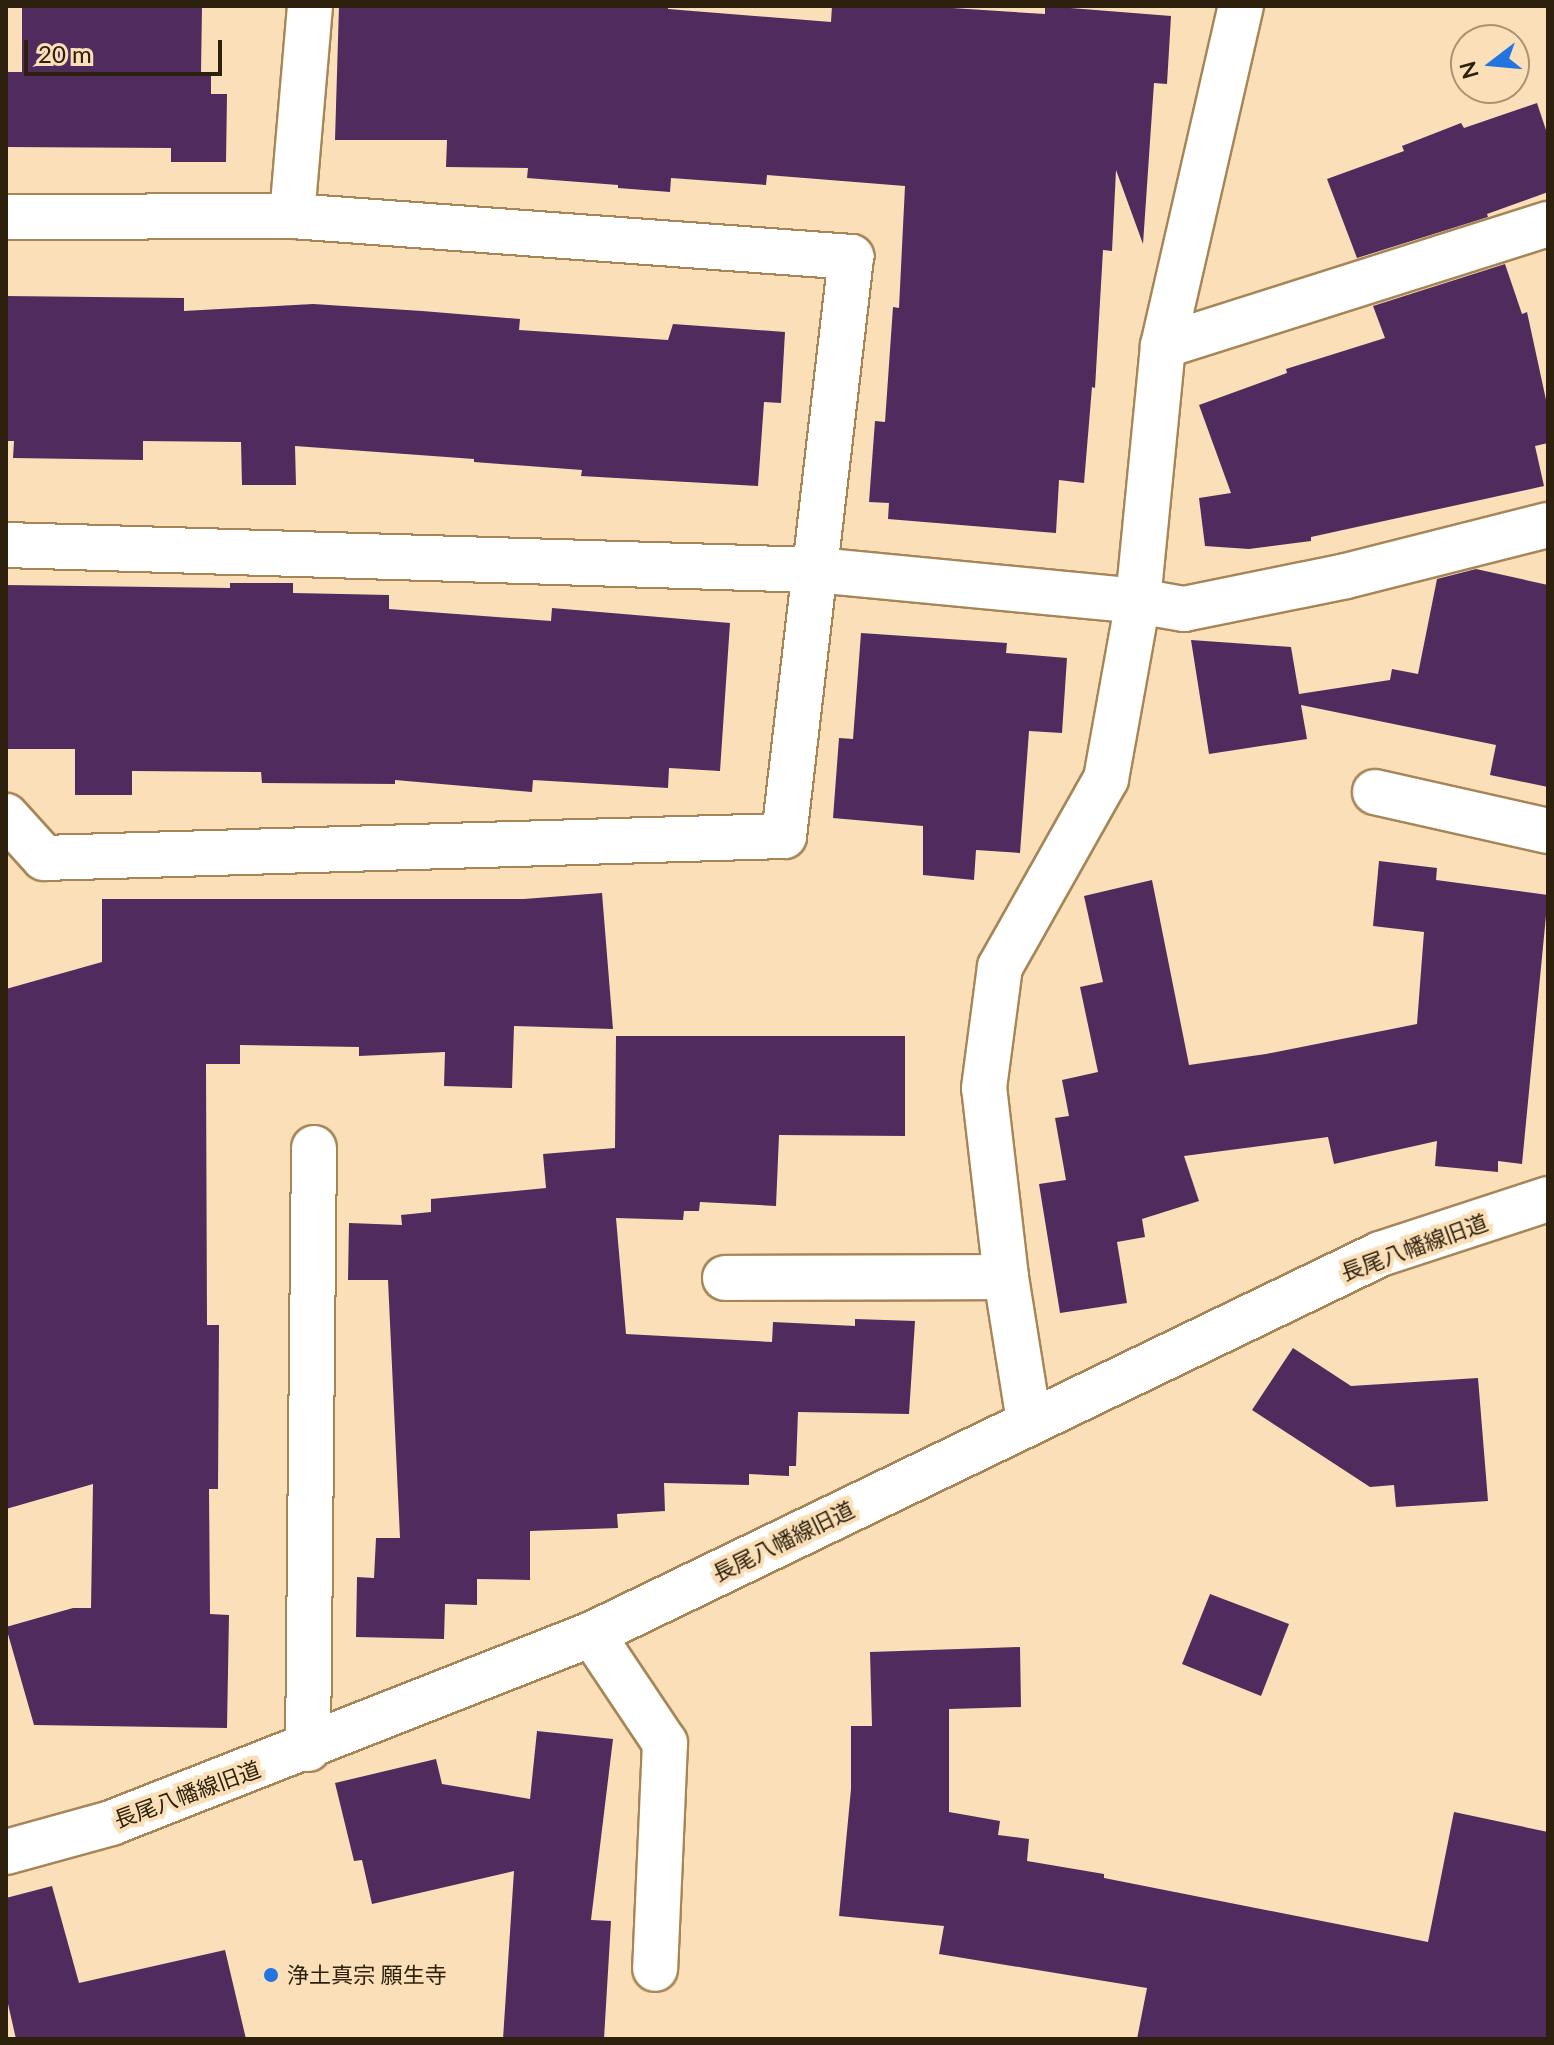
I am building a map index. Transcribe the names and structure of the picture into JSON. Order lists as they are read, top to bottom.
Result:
{
  "streets": {
    "street": ["長尾八幡線旧道"]
  },
  "places": ["浄土真宗 願生寺"],
  "scale_bar": "20 m",
  "north": "left"
}
